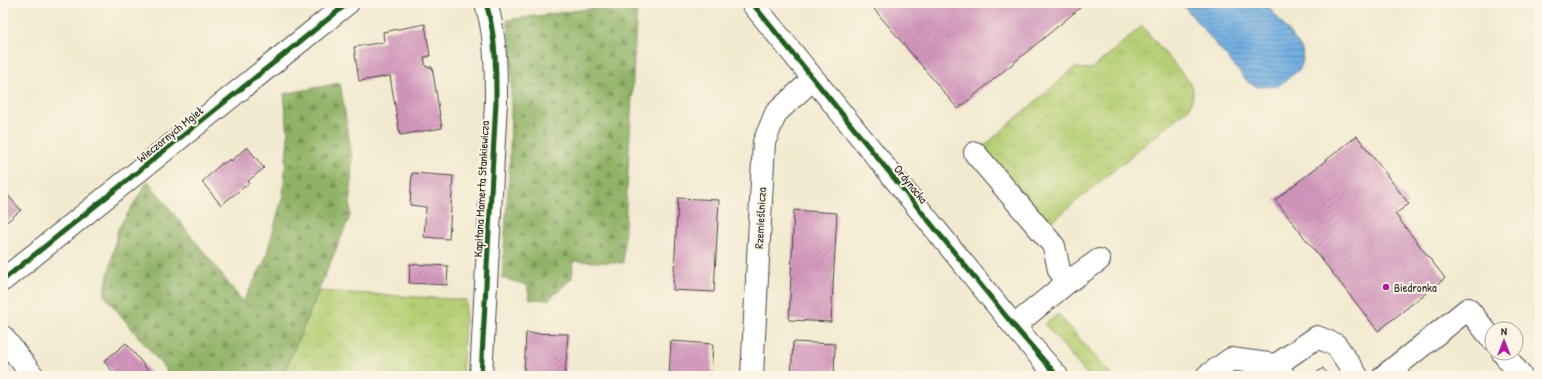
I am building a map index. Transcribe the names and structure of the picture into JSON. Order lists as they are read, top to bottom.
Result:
{
  "streets": {
    "street": [
      "Wieczornych Mgieł",
      "Ordynacka",
      "Kapitana Mamerta Stankiewicza",
      "Rzemieślnicza"
    ]
  },
  "crossings": [
    ["Ordynacka", "Rzemieślnicza"]
  ],
  "places": ["Biedronka"],
  "north": "top"
}
